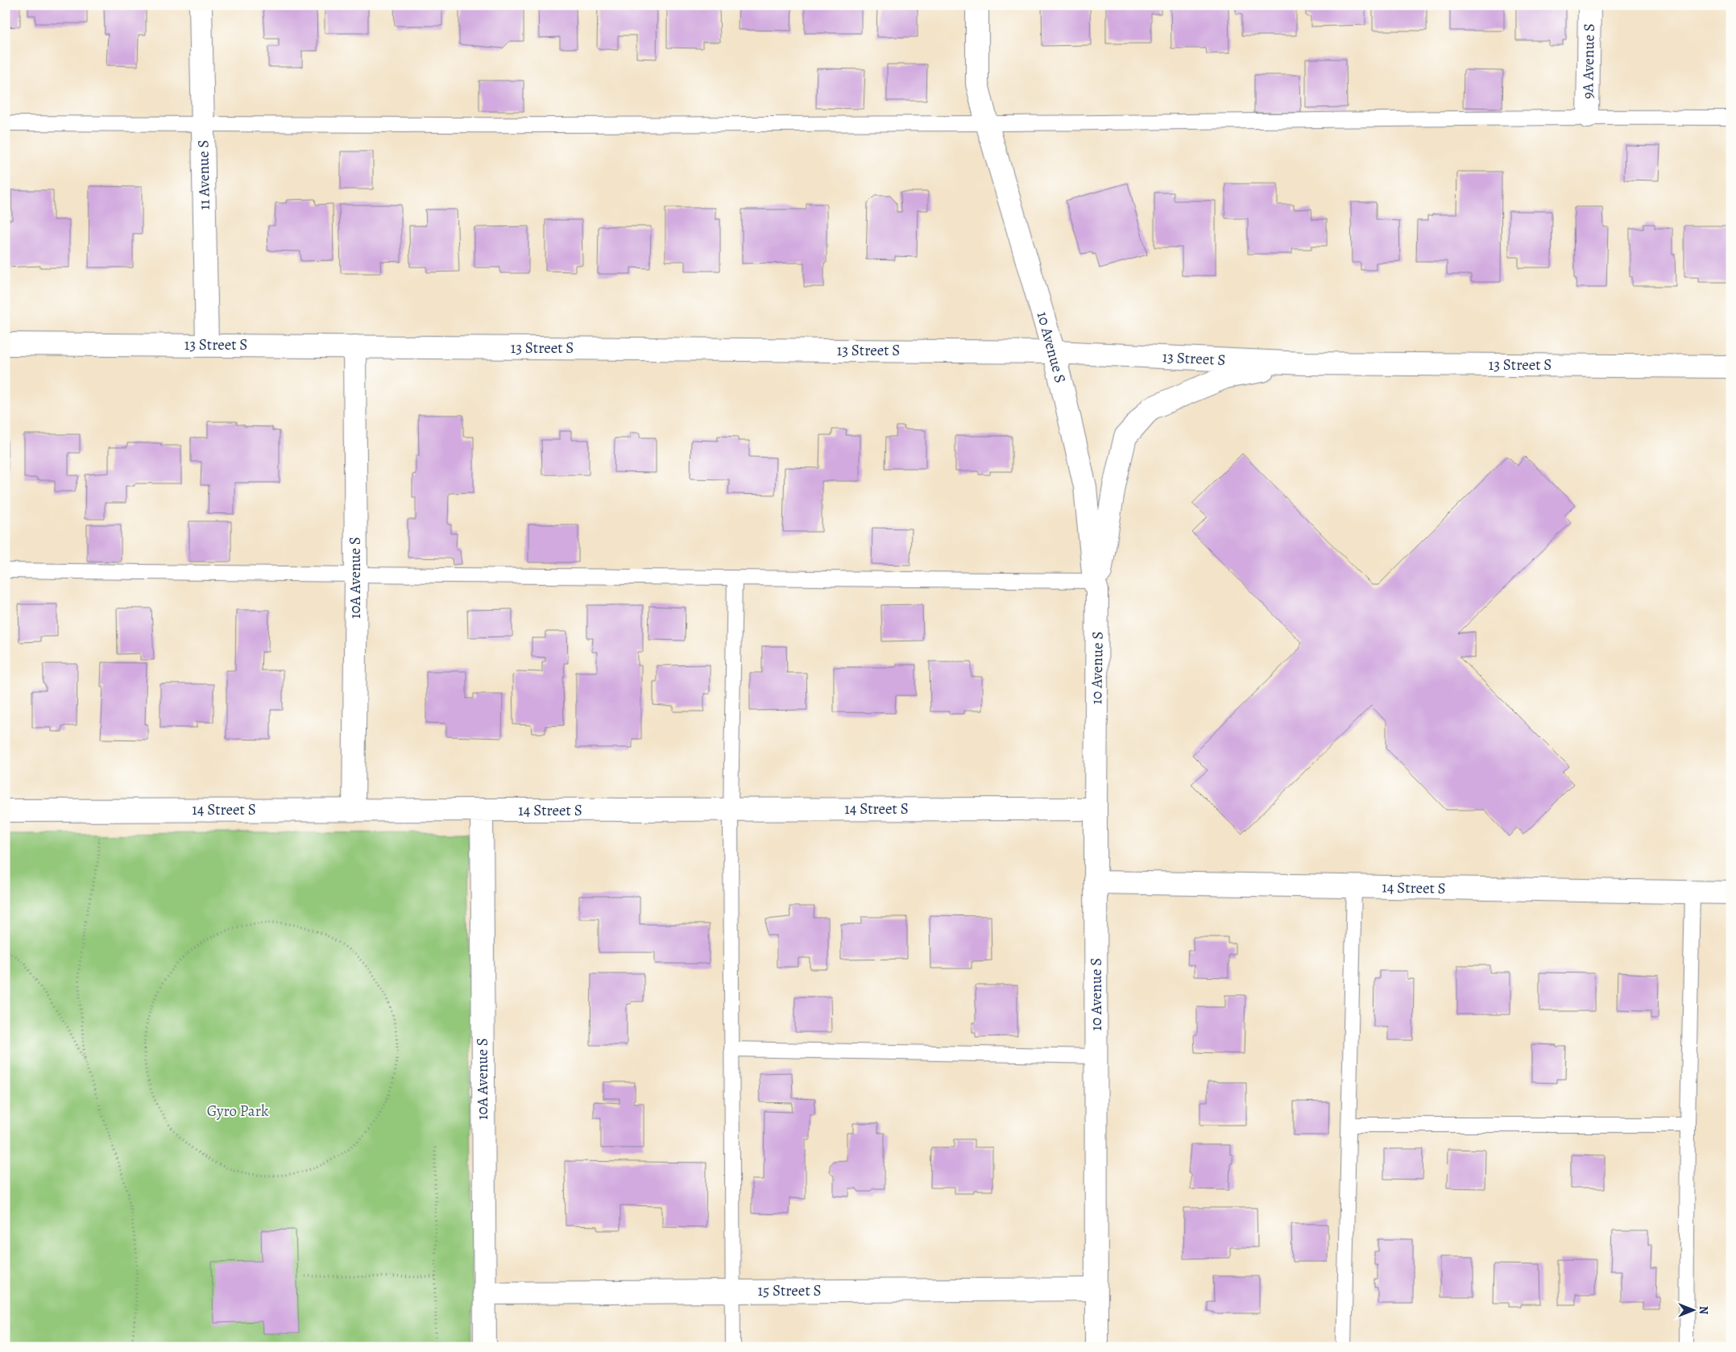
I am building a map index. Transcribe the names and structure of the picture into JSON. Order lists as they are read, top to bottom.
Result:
{
  "streets": {
    "street": [
      "9A Avenue S",
      "11 Avenue S",
      "13 Street S",
      "10 Avenue S",
      "10A Avenue S",
      "14 Street S",
      "15 Street S"
    ]
  },
  "crossings": [
    ["11 Avenue S", "13 Street S"],
    ["13 Street S", "10 Avenue S"],
    ["13 Street S", "10A Avenue S"],
    ["10 Avenue S", "14 Street S"],
    ["10 Avenue S", "15 Street S"],
    ["10A Avenue S", "14 Street S"],
    ["10A Avenue S", "15 Street S"]
  ],
  "parks": ["Gyro Park"],
  "north": "right"
}
